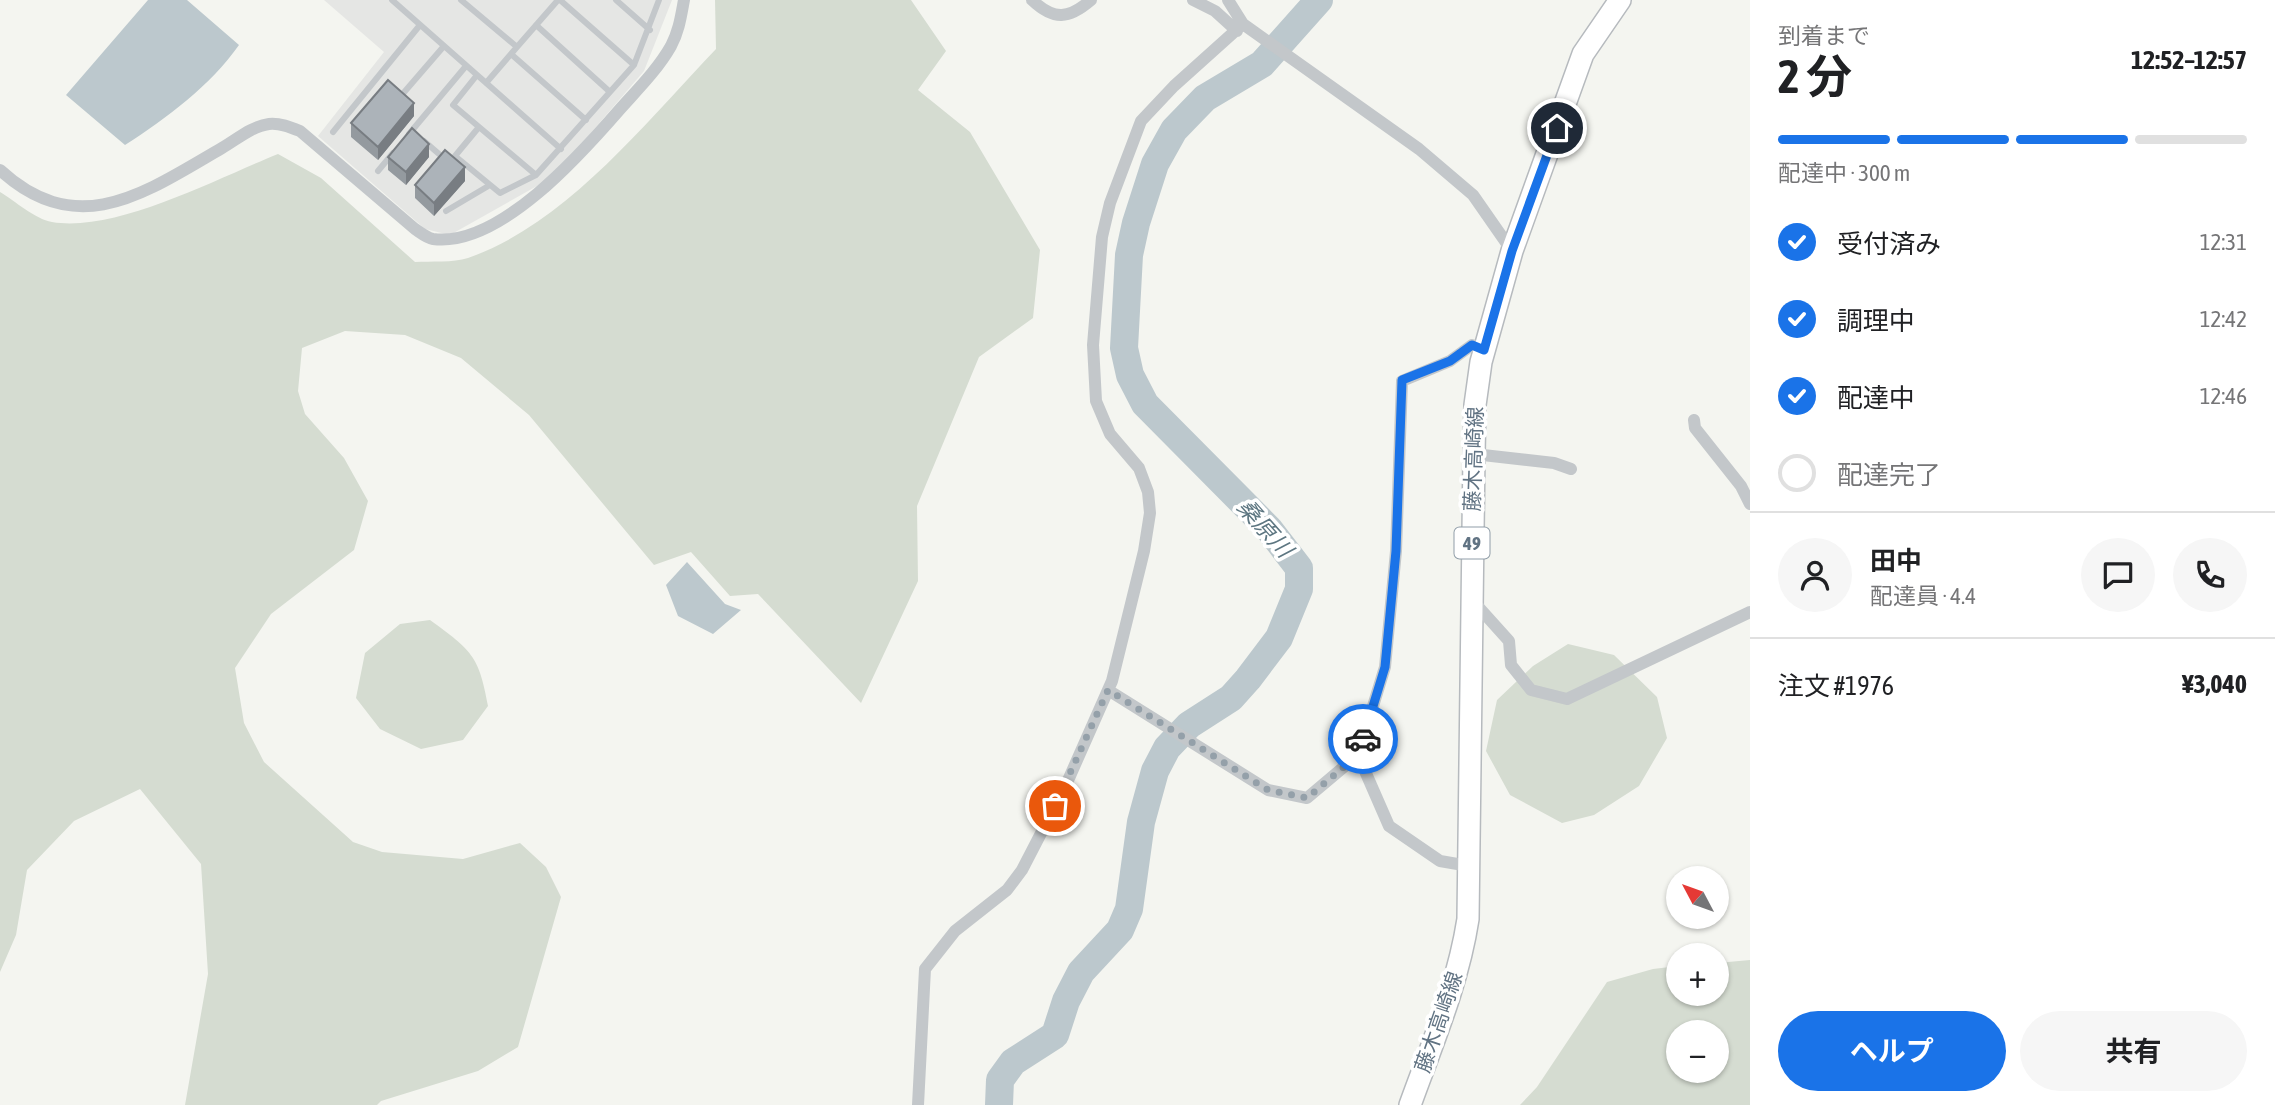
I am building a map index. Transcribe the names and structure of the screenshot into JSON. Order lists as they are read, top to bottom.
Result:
{
  "streets": {
    "main road": ["藤木高崎線", "49"]
  },
  "water": ["桑原川"],
  "north": "top left",
  "page": {
    "heading": ["2 分", "到着まで", "12:52–12:57"],
    "panel": [
      "田中",
      "配達員 · 4.4",
      "注文 #1976",
      "¥3,040"
    ],
    "bar": "配達中 · 300 m",
    "list": [
      ["受付済み", "12:31"],
      ["調理中", "12:42"],
      ["配達中", "12:46"],
      "配達完了"
    ],
    "map_buttons": ["+", "−"],
    "buttons": ["ヘルプ", "共有"]
  }
}
